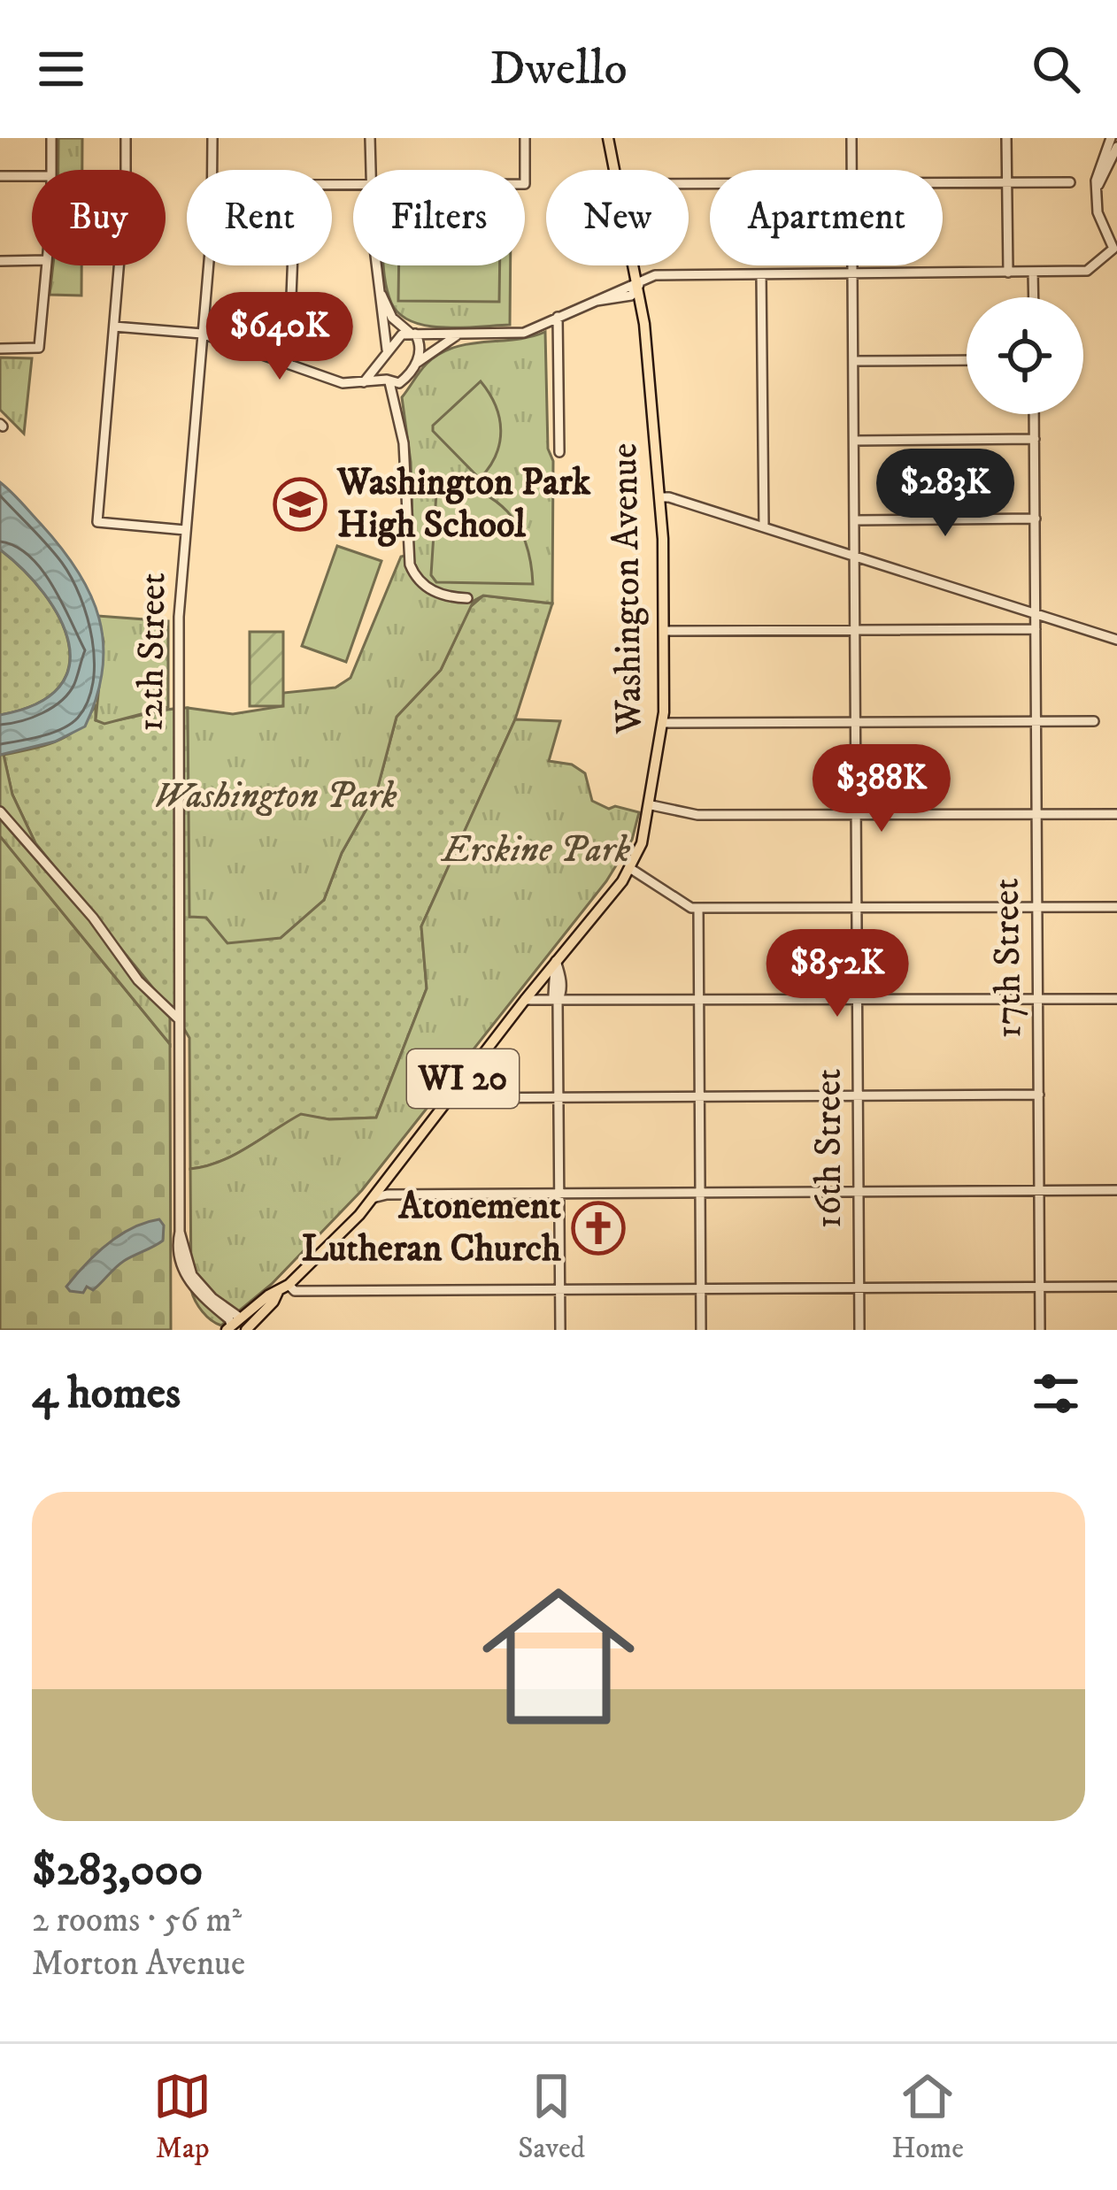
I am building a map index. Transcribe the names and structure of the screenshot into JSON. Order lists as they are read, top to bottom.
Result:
{
  "streets": {
    "main road": ["Washington Avenue", "WI 20"],
    "street": ["12th Street", "17th Street", "16th Street"]
  },
  "crossings": [
    ["Washington Avenue", "12th Street"]
  ],
  "parks": ["Washington Park", "Erskine Park"],
  "places": {
    "school or university": ["Washington Park High School"],
    "church": ["Atonement Lutheran Church"]
  },
  "page": {
    "header": "Dwello",
    "chip": [
      "Buy",
      "Rent",
      "Filters",
      "New",
      "Apartment"
    ],
    "price": [
      "$640K",
      "$283K",
      "$388K",
      "$852K"
    ],
    "heading": "4 homes",
    "list": [
      {
        "name": "$283,000",
        "note": "2 rooms · 56 m² · Morton Avenue"
      }
    ],
    "tabs": ["Map", "Saved", "Home"]
  }
}
